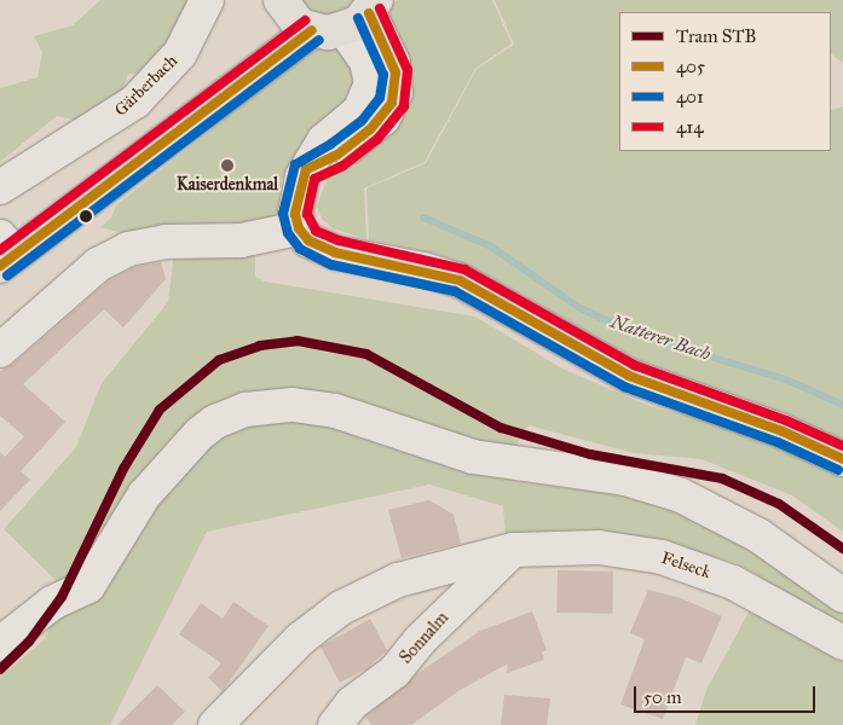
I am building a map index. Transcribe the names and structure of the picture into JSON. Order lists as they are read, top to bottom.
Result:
{
  "streets": {
    "street": ["Gärberbach", "Felseck", "Sonnalm"]
  },
  "crossings": [
    ["Felseck", "Sonnalm"]
  ],
  "water": ["Natterer Bach"],
  "places": ["Kaiserdenkmal"],
  "lines": [
    "transit line 414",
    "transit line 405",
    "transit line 401",
    "tram line STB"
  ],
  "legend": [
    "Tram STB",
    "405",
    "401",
    "414"
  ],
  "scale_bar": "50 m"
}
